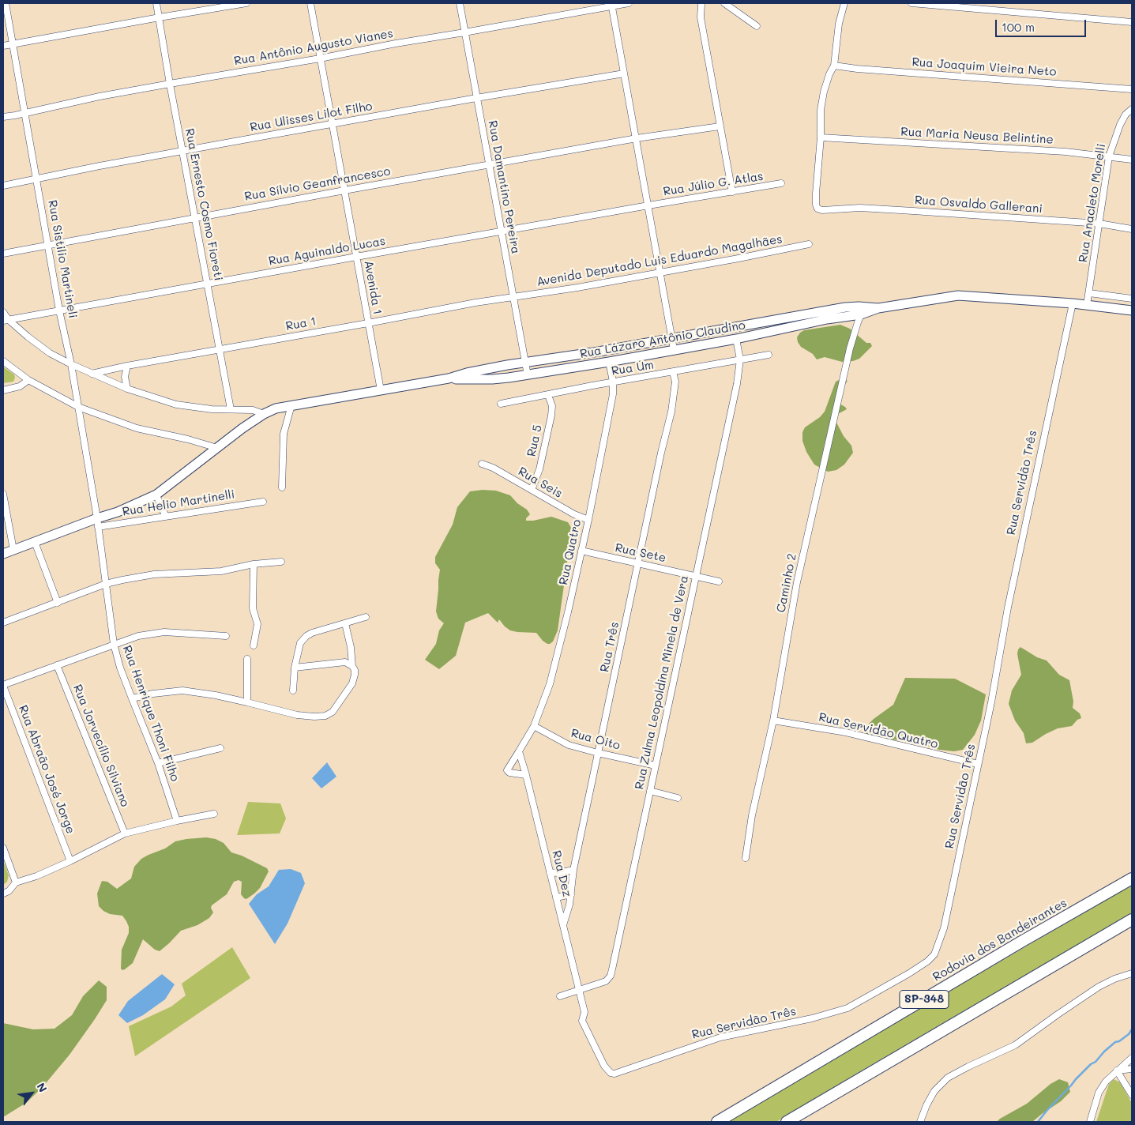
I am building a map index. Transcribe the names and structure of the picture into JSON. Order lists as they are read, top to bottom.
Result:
{
  "streets": {
    "highway": ["Rodovia dos Bandeirantes", "SP-348"],
    "main road": ["Rua Lázaro Antônio Claudino"],
    "street": [
      "Rua Antônio Augusto Vianes",
      "Rua Joaquim Vieira Neto",
      "Rua Ulisses Lilot Filho",
      "Rua Maria Neusa Belintine",
      "Rua Sílvio Geanfrancesco",
      "Rua Júlio G. Atlas",
      "Rua Damantino Pereira",
      "Rua Anacleto Morelli",
      "Rua Ernesto Cosmo Fioreti",
      "Rua Osvaldo Gallerani",
      "Rua Aguinaldo Lucas",
      "Rua Sistilio Martineli",
      "Avenida Deputado Luis Eduardo Magalhães",
      "Avenida 1",
      "Rua 1",
      "Rua Um",
      "Rua 5",
      "Rua Seis",
      "Rua Servidão Três",
      "Rua Helio Martinelli",
      "Rua Quatro",
      "Rua Sete",
      "Caminho 2",
      "Rua Três",
      "Rua Zulma Leopoldina Minela de Vera",
      "Rua Henrique Thoni Filho",
      "Rua Servidão Quatro",
      "Rua Oito",
      "Rua Jorvecílio Silviano",
      "Rua Abraão José Jorge",
      "Rua Dez"
    ]
  },
  "crossings": [
    ["Rua Antônio Augusto Vianes", "Rua Júlio G. Atlas"],
    ["Rua Antônio Augusto Vianes", "Rua Damantino Pereira"],
    ["Rua Antônio Augusto Vianes", "Rua Ernesto Cosmo Fioreti"],
    ["Rua Antônio Augusto Vianes", "Rua Sistilio Martineli"],
    ["Rua Antônio Augusto Vianes", "Avenida 1"],
    ["Rua Ulisses Lilot Filho", "Rua Júlio G. Atlas"],
    ["Rua Ulisses Lilot Filho", "Rua Damantino Pereira"],
    ["Rua Ulisses Lilot Filho", "Rua Ernesto Cosmo Fioreti"],
    ["Rua Ulisses Lilot Filho", "Rua Sistilio Martineli"],
    ["Rua Ulisses Lilot Filho", "Avenida 1"],
    ["Rua Maria Neusa Belintine", "Rua Anacleto Morelli"],
    ["Rua Maria Neusa Belintine", "Rua Osvaldo Gallerani"],
    ["Rua Sílvio Geanfrancesco", "Rua Júlio G. Atlas"],
    ["Rua Sílvio Geanfrancesco", "Rua Damantino Pereira"],
    ["Rua Sílvio Geanfrancesco", "Rua Ernesto Cosmo Fioreti"],
    ["Rua Sílvio Geanfrancesco", "Rua Sistilio Martineli"],
    ["Rua Sílvio Geanfrancesco", "Avenida 1"],
    ["Rua Júlio G. Atlas", "Rua Aguinaldo Lucas"],
    ["Rua Júlio G. Atlas", "Avenida Deputado Luis Eduardo Magalhães"],
    ["Rua Júlio G. Atlas", "Rua Lázaro Antônio Claudino"],
    ["Rua Damantino Pereira", "Rua Aguinaldo Lucas"],
    ["Rua Damantino Pereira", "Avenida Deputado Luis Eduardo Magalhães"],
    ["Rua Damantino Pereira", "Rua 1"],
    ["Rua Damantino Pereira", "Rua Lázaro Antônio Claudino"],
    ["Rua Anacleto Morelli", "Rua Osvaldo Gallerani"],
    ["Rua Anacleto Morelli", "Rua Lázaro Antônio Claudino"],
    ["Rua Ernesto Cosmo Fioreti", "Rua Aguinaldo Lucas"],
    ["Rua Ernesto Cosmo Fioreti", "Rua 1"],
    ["Rua Aguinaldo Lucas", "Rua Sistilio Martineli"],
    ["Rua Aguinaldo Lucas", "Avenida 1"],
    ["Rua Sistilio Martineli", "Rua Lázaro Antônio Claudino"],
    ["Rua Sistilio Martineli", "Rua Helio Martinelli"],
    ["Rua Sistilio Martineli", "Rua Henrique Thoni Filho"],
    ["Avenida Deputado Luis Eduardo Magalhães", "Rua 1"],
    ["Avenida 1", "Rua 1"],
    ["Avenida 1", "Rua Lázaro Antônio Claudino"],
    ["Rua Lázaro Antônio Claudino", "Rua Servidão Três"],
    ["Rua Lázaro Antônio Claudino", "Rua Helio Martinelli"],
    ["Rua Lázaro Antônio Claudino", "Rua Quatro"],
    ["Rua Lázaro Antônio Claudino", "Caminho 2"],
    ["Rua Lázaro Antônio Claudino", "Rua Zulma Leopoldina Minela de Vera"],
    ["Rua Lázaro Antônio Claudino", "Rua Henrique Thoni Filho"],
    ["Rua Um", "Rua 5"],
    ["Rua Um", "Rua Quatro"],
    ["Rua Um", "Rua Três"],
    ["Rua Um", "Rua Zulma Leopoldina Minela de Vera"],
    ["Rua 5", "Rua Seis"],
    ["Rua Seis", "Rua Quatro"],
    ["Rua Servidão Três", "Rua Servidão Quatro"],
    ["Rua Servidão Três", "Rua Dez"],
    ["Rua Helio Martinelli", "Rua Henrique Thoni Filho"],
    ["Rua Quatro", "Rua Sete"],
    ["Rua Quatro", "Rua Oito"],
    ["Rua Quatro", "Rua Dez"],
    ["Rua Sete", "Rua Três"],
    ["Rua Sete", "Rua Zulma Leopoldina Minela de Vera"],
    ["Caminho 2", "Rua Servidão Quatro"],
    ["Rua Três", "Rua Oito"],
    ["Rua Três", "Rua Dez"],
    ["Rua Zulma Leopoldina Minela de Vera", "Rua Oito"],
    ["Rua Zulma Leopoldina Minela de Vera", "Rua Dez"]
  ],
  "scale_bar": "100 m",
  "north": "top right"
}
